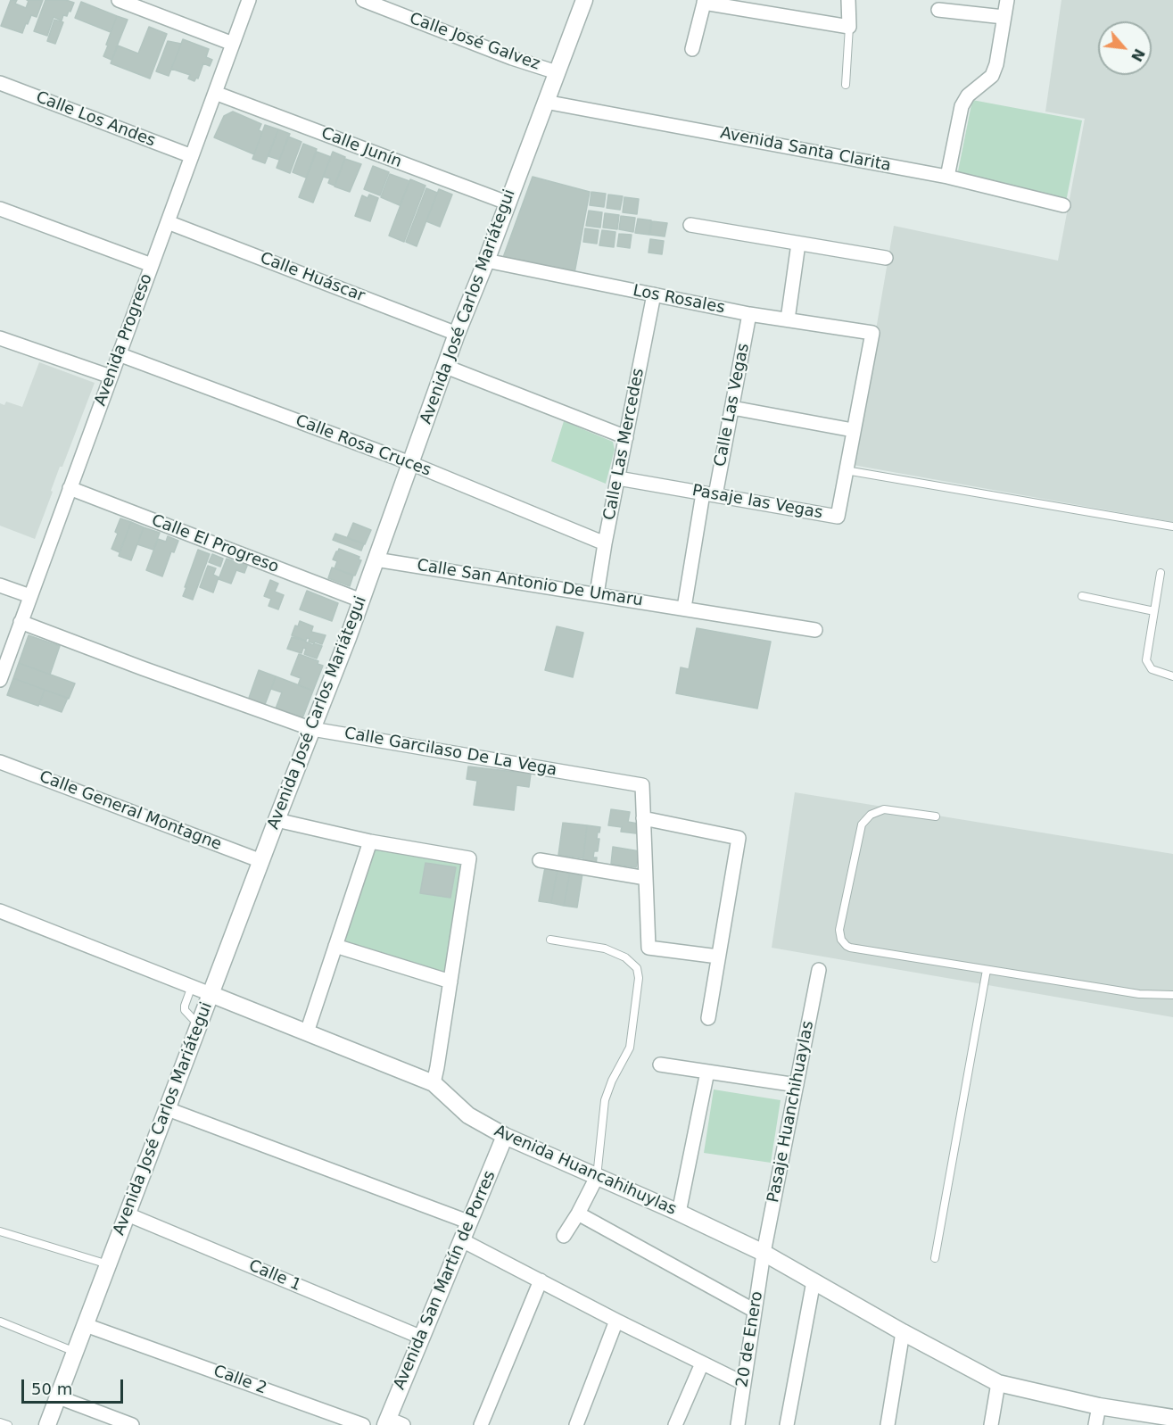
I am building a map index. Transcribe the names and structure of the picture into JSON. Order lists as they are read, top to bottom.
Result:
{
  "streets": {
    "street": [
      "Calle José Galvez",
      "Calle Los Andes",
      "Calle Junín",
      "Avenida Santa Clarita",
      "Calle Huáscar",
      "Los Rosales",
      "Avenida José Carlos Mariátegui",
      "Avenida Progreso",
      "Calle Las Vegas",
      "Calle Las Mercedes",
      "Calle Rosa Cruces",
      "Pasaje las Vegas",
      "Calle El Progreso",
      "Calle San Antonio De Umaru",
      "Calle Garcilaso De La Vega",
      "Calle General Montagne",
      "Pasaje Huanchihuaylas",
      "Avenida Huancahihuylas",
      "Calle 1",
      "Avenida San Martín de Porres",
      "20 de Enero",
      "Calle 2"
    ]
  },
  "crossings": [
    ["Calle José Galvez", "Avenida José Carlos Mariátegui"],
    ["Calle Los Andes", "Avenida Progreso"],
    ["Calle Junín", "Avenida José Carlos Mariátegui"],
    ["Calle Junín", "Avenida Progreso"],
    ["Avenida Santa Clarita", "Avenida José Carlos Mariátegui"],
    ["Calle Huáscar", "Avenida José Carlos Mariátegui"],
    ["Calle Huáscar", "Avenida Progreso"],
    ["Los Rosales", "Avenida José Carlos Mariátegui"],
    ["Los Rosales", "Calle Las Vegas"],
    ["Los Rosales", "Calle Las Mercedes"],
    ["Los Rosales", "Pasaje las Vegas"],
    ["Avenida José Carlos Mariátegui", "Calle Rosa Cruces"],
    ["Avenida José Carlos Mariátegui", "Calle El Progreso"],
    ["Avenida José Carlos Mariátegui", "Calle San Antonio De Umaru"],
    ["Avenida José Carlos Mariátegui", "Calle Garcilaso De La Vega"],
    ["Avenida José Carlos Mariátegui", "Calle General Montagne"],
    ["Avenida José Carlos Mariátegui", "Avenida Huancahihuylas"],
    ["Avenida José Carlos Mariátegui", "Calle 1"],
    ["Avenida José Carlos Mariátegui", "Calle 2"],
    ["Avenida Progreso", "Calle Rosa Cruces"],
    ["Avenida Progreso", "Calle El Progreso"],
    ["Avenida Progreso", "Calle Garcilaso De La Vega"],
    ["Calle Las Vegas", "Pasaje las Vegas"],
    ["Calle Las Vegas", "Calle San Antonio De Umaru"],
    ["Calle Las Mercedes", "Calle Rosa Cruces"],
    ["Calle Las Mercedes", "Pasaje las Vegas"],
    ["Calle Las Mercedes", "Calle San Antonio De Umaru"],
    ["Pasaje Huanchihuaylas", "Avenida Huancahihuylas"],
    ["Pasaje Huanchihuaylas", "20 de Enero"],
    ["Avenida Huancahihuylas", "Avenida San Martín de Porres"],
    ["Avenida Huancahihuylas", "20 de Enero"],
    ["Calle 1", "Avenida San Martín de Porres"]
  ],
  "scale_bar": "50 m",
  "north": "bottom right"
}
